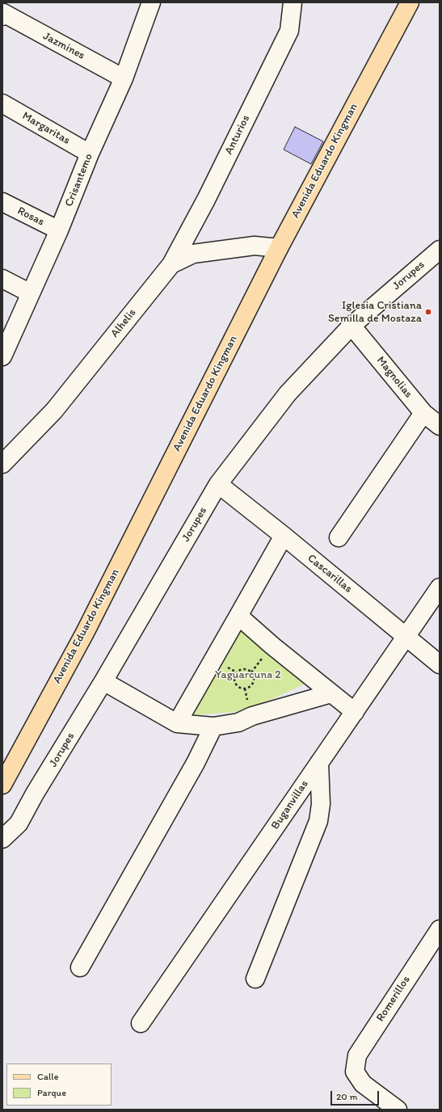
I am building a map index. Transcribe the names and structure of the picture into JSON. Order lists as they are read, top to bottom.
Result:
{
  "streets": {
    "main road": ["Avenida Eduardo Kingman"],
    "street": [
      "Jazmines",
      "Margaritas",
      "Anturios",
      "Crisantemo",
      "Rosas",
      "Jorupes",
      "Alhelis",
      "Magnolias",
      "Cascarillas",
      "Buganvillas",
      "Romerillos"
    ]
  },
  "crossings": [
    ["Jazmines", "Crisantemo"],
    ["Margaritas", "Crisantemo"],
    ["Anturios", "Alhelis"],
    ["Avenida Eduardo Kingman", "Alhelis"],
    ["Crisantemo", "Rosas"],
    ["Jorupes", "Magnolias"],
    ["Jorupes", "Cascarillas"],
    ["Cascarillas", "Buganvillas"]
  ],
  "parks": ["Yaguarcuna 2"],
  "places": ["Iglesia Cristiana Semilla de Mostaza"],
  "legend": ["Calle", "Parque"],
  "scale_bar": "20 m"
}
